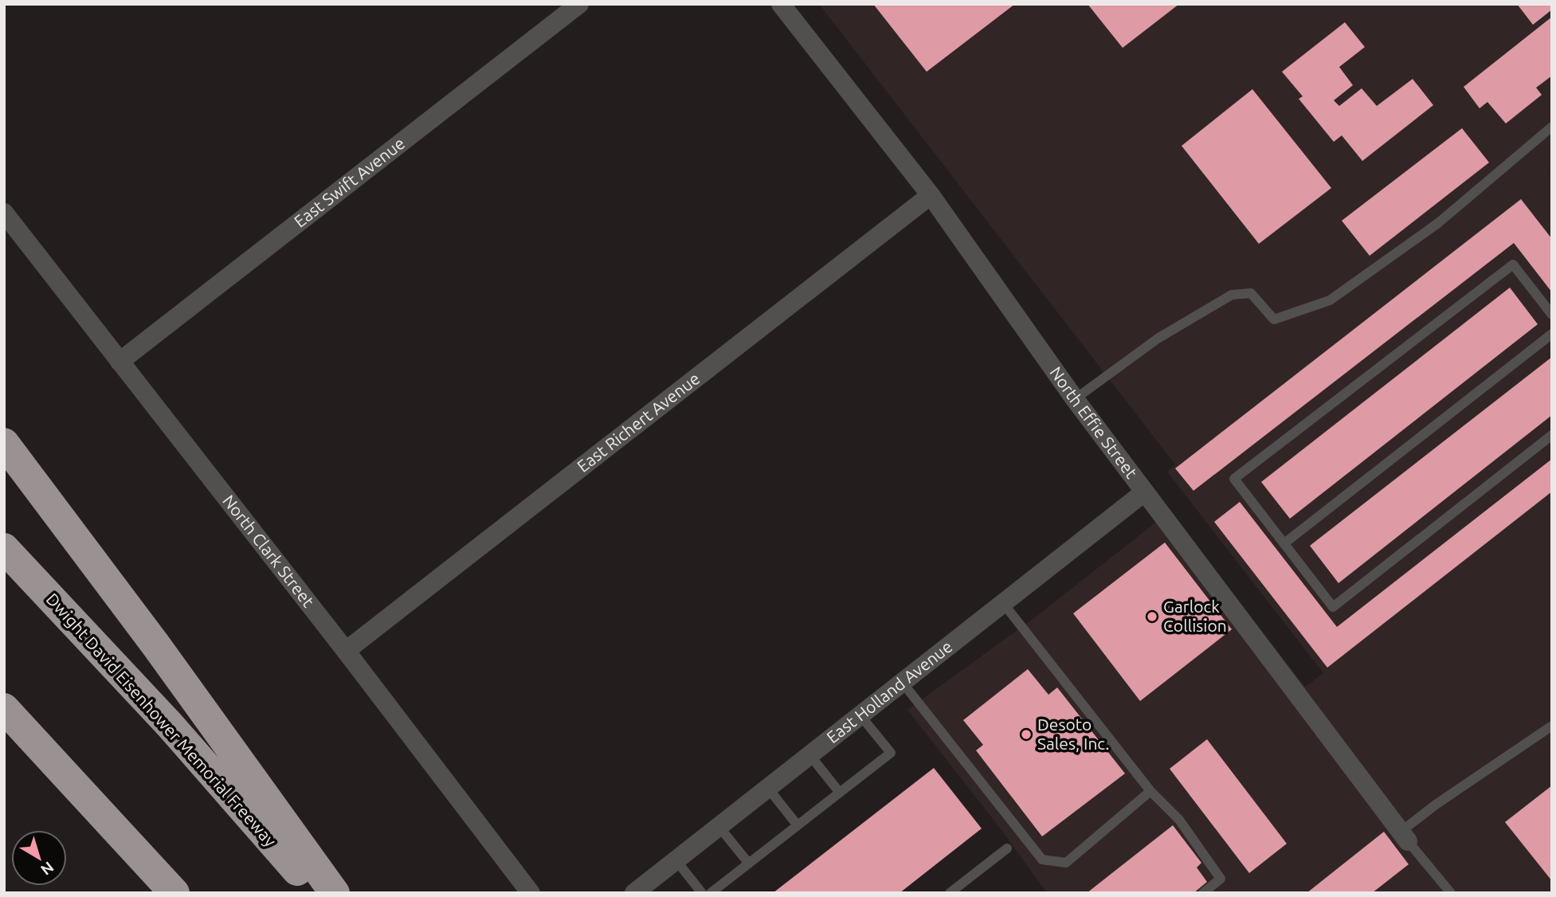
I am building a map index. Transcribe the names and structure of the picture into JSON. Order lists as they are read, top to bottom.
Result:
{
  "streets": {
    "highway": ["Dwight David Eisenhower Memorial Freeway"],
    "street": [
      "East Swift Avenue",
      "East Richert Avenue",
      "North Effie Street",
      "North Clark Street",
      "East Holland Avenue"
    ]
  },
  "crossings": [
    ["East Swift Avenue", "North Clark Street"],
    ["East Richert Avenue", "North Effie Street"],
    ["East Richert Avenue", "North Clark Street"],
    ["North Effie Street", "East Holland Avenue"]
  ],
  "places": ["Garlock Collision", "Desoto Sales, Inc."],
  "north": "bottom right"
}
